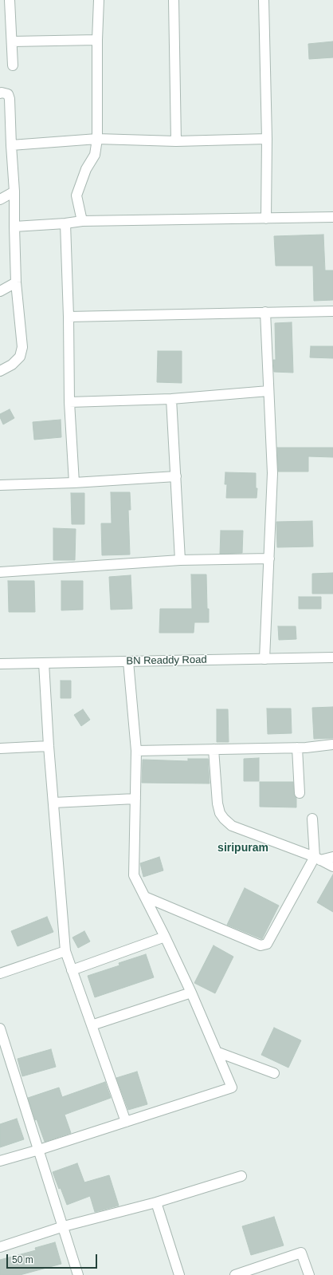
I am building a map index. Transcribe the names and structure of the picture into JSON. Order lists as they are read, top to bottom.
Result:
{
  "streets": {
    "street": ["BN Readdy Road"]
  },
  "districts": ["siripuram"],
  "scale_bar": "50 m"
}
